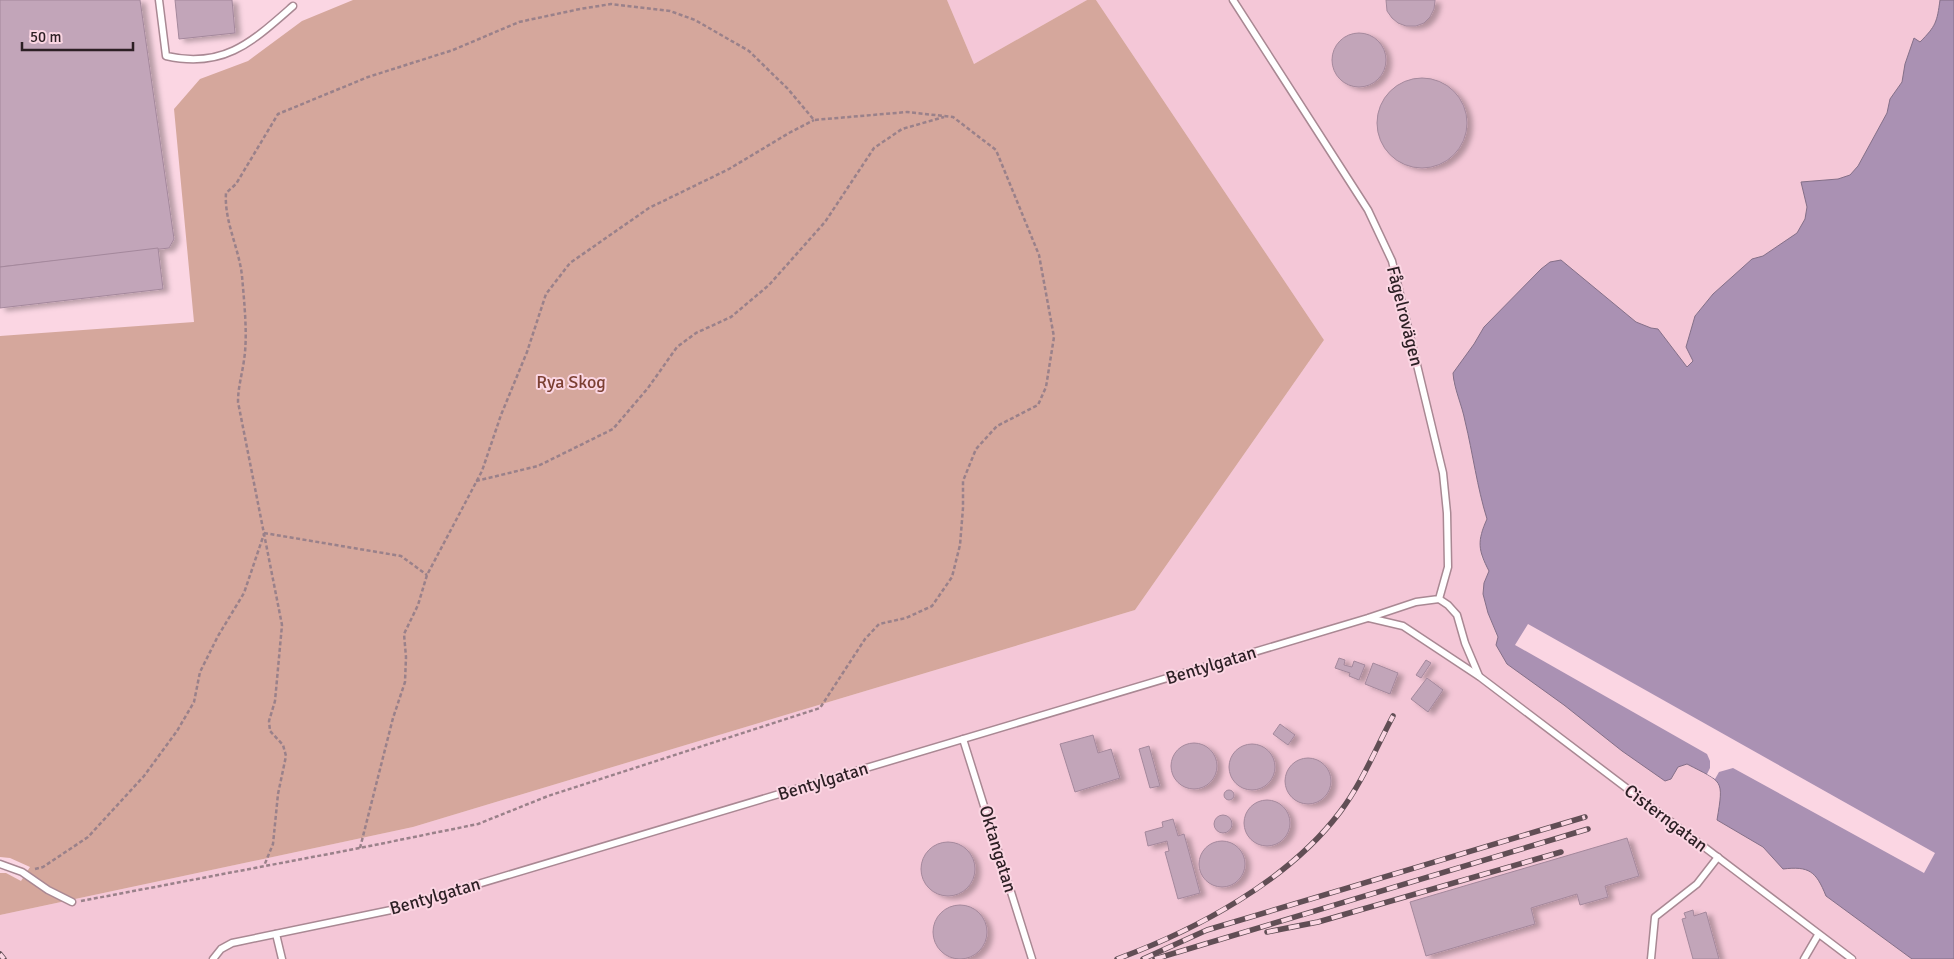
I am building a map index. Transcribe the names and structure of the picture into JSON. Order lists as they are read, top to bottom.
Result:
{
  "streets": {
    "lane": [
      "Fågelrovägen",
      "Bentylgatan",
      "Cisterngatan",
      "Oktangatan"
    ]
  },
  "crossings": [
    ["Fågelrovägen", "Cisterngatan"],
    ["Bentylgatan", "Cisterngatan"],
    ["Bentylgatan", "Oktangatan"]
  ],
  "parks": ["Rya Skog"],
  "scale_bar": "50 m"
}
